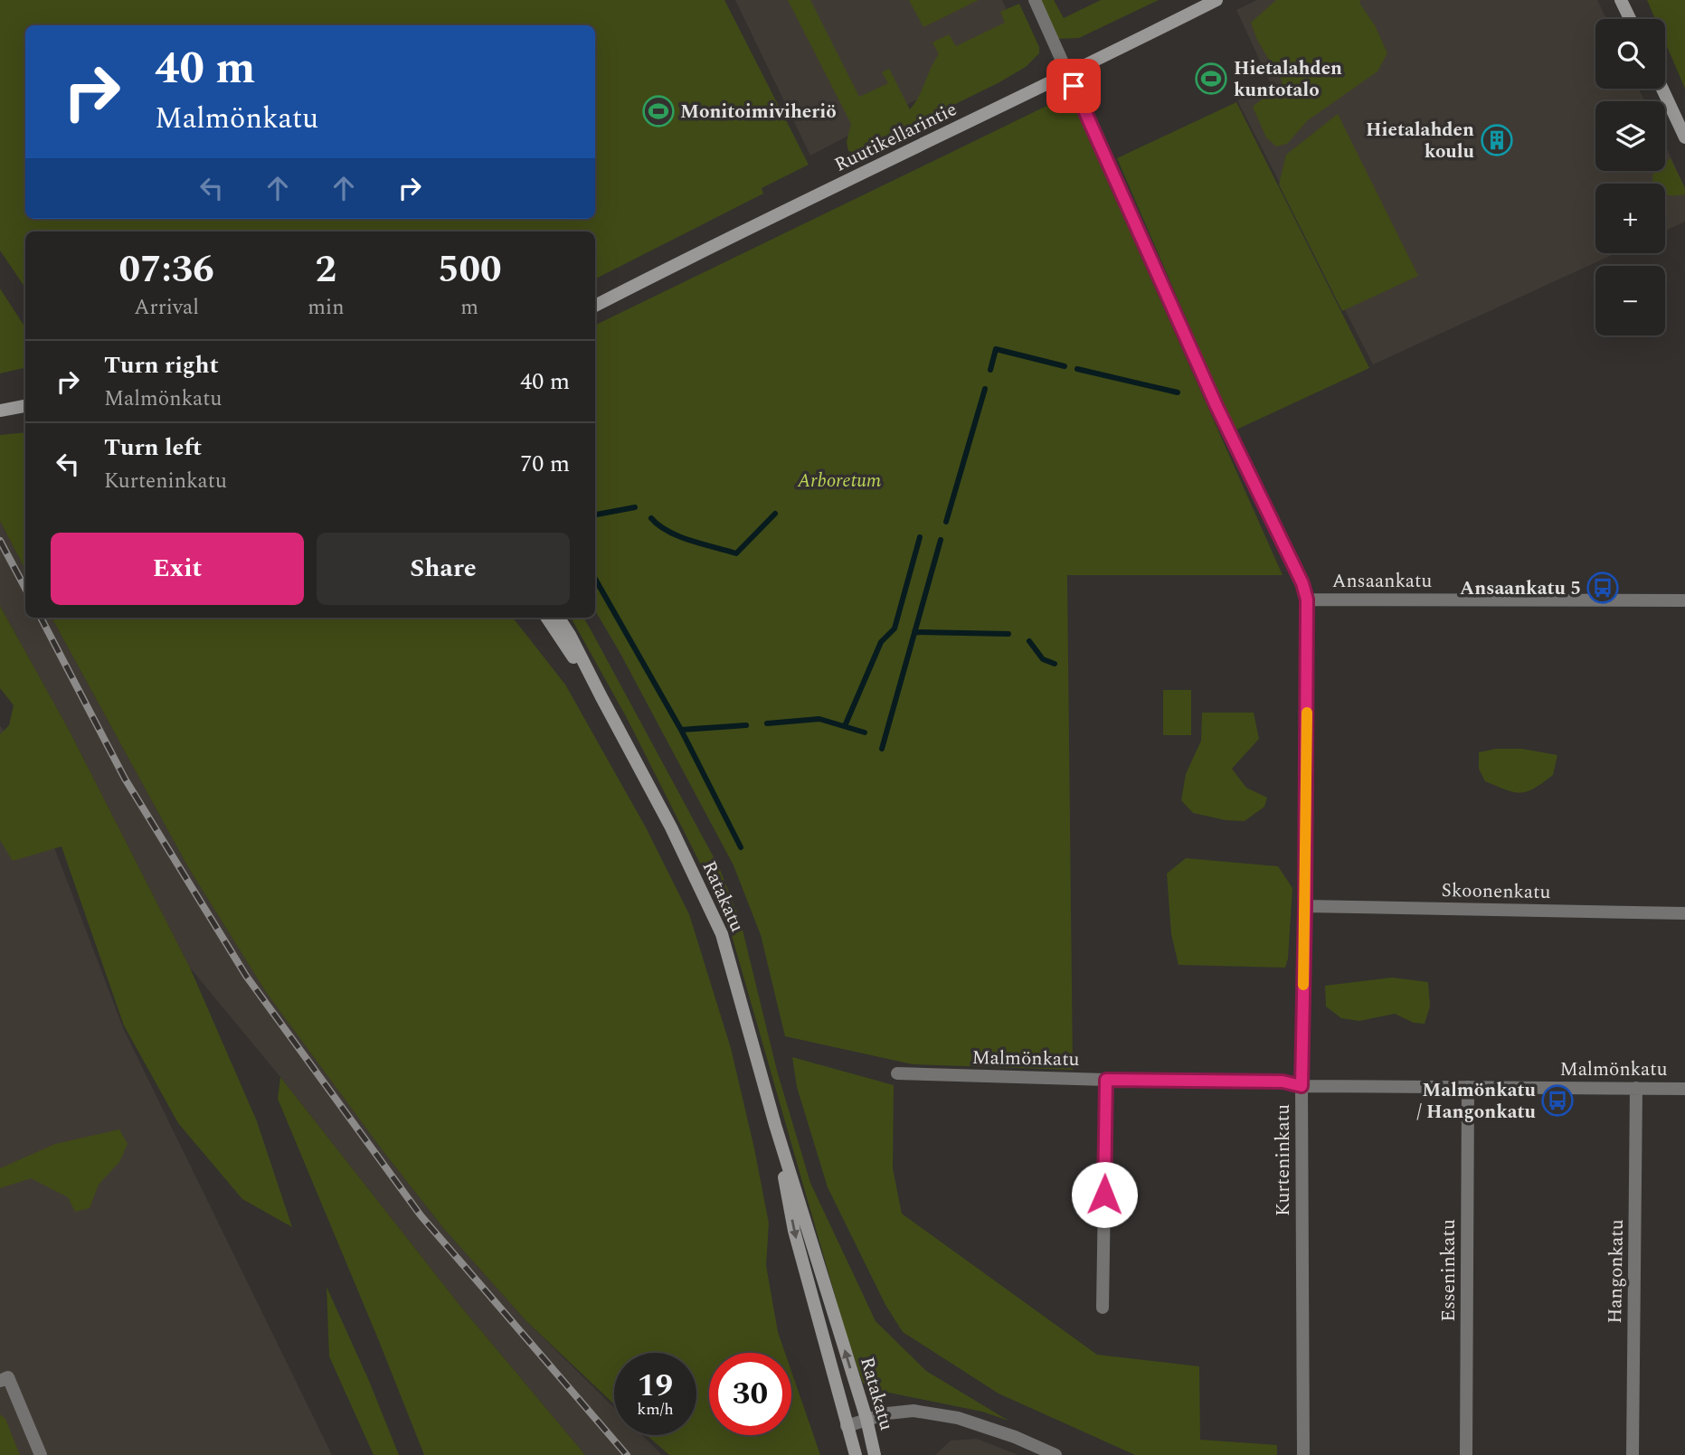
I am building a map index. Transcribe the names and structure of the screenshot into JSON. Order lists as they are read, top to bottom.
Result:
{
  "streets": {
    "main road": ["Ruutikellarintie", "Ratakatu"],
    "street": [
      "Ansaankatu",
      "Skoonenkatu",
      "Malmönkatu",
      "Kurteninkatu",
      "Esseninkatu",
      "Hangonkatu"
    ]
  },
  "crossings": [
    ["Ansaankatu", "Kurteninkatu"],
    ["Skoonenkatu", "Kurteninkatu"],
    ["Malmönkatu", "Kurteninkatu"],
    ["Malmönkatu", "Esseninkatu"],
    ["Malmönkatu", "Hangonkatu"]
  ],
  "parks": ["Arboretum"],
  "places": {
    "sports": ["Hietalahden kuntotalo", "Monitoimiviheriö"],
    "building": ["Hietalahden koulu"],
    "bus stop": ["Ansaankatu 5", "Malmönkatu / Hangonkatu"]
  },
  "page": {
    "map_buttons": ["+", "−"],
    "turn": ["40 m", "Malmönkatu"],
    "eta": [
      "07:36",
      "Arrival",
      "2",
      "min",
      "500",
      "m"
    ],
    "list": [
      {
        "name": "Turn right",
        "note": "Malmönkatu",
        "value": "40 m"
      },
      {
        "name": "Turn left",
        "note": "Kurteninkatu",
        "value": "70 m"
      }
    ],
    "buttons": ["Exit", "Share"],
    "speed": "19 km/h",
    "limit": "30"
  }
}
